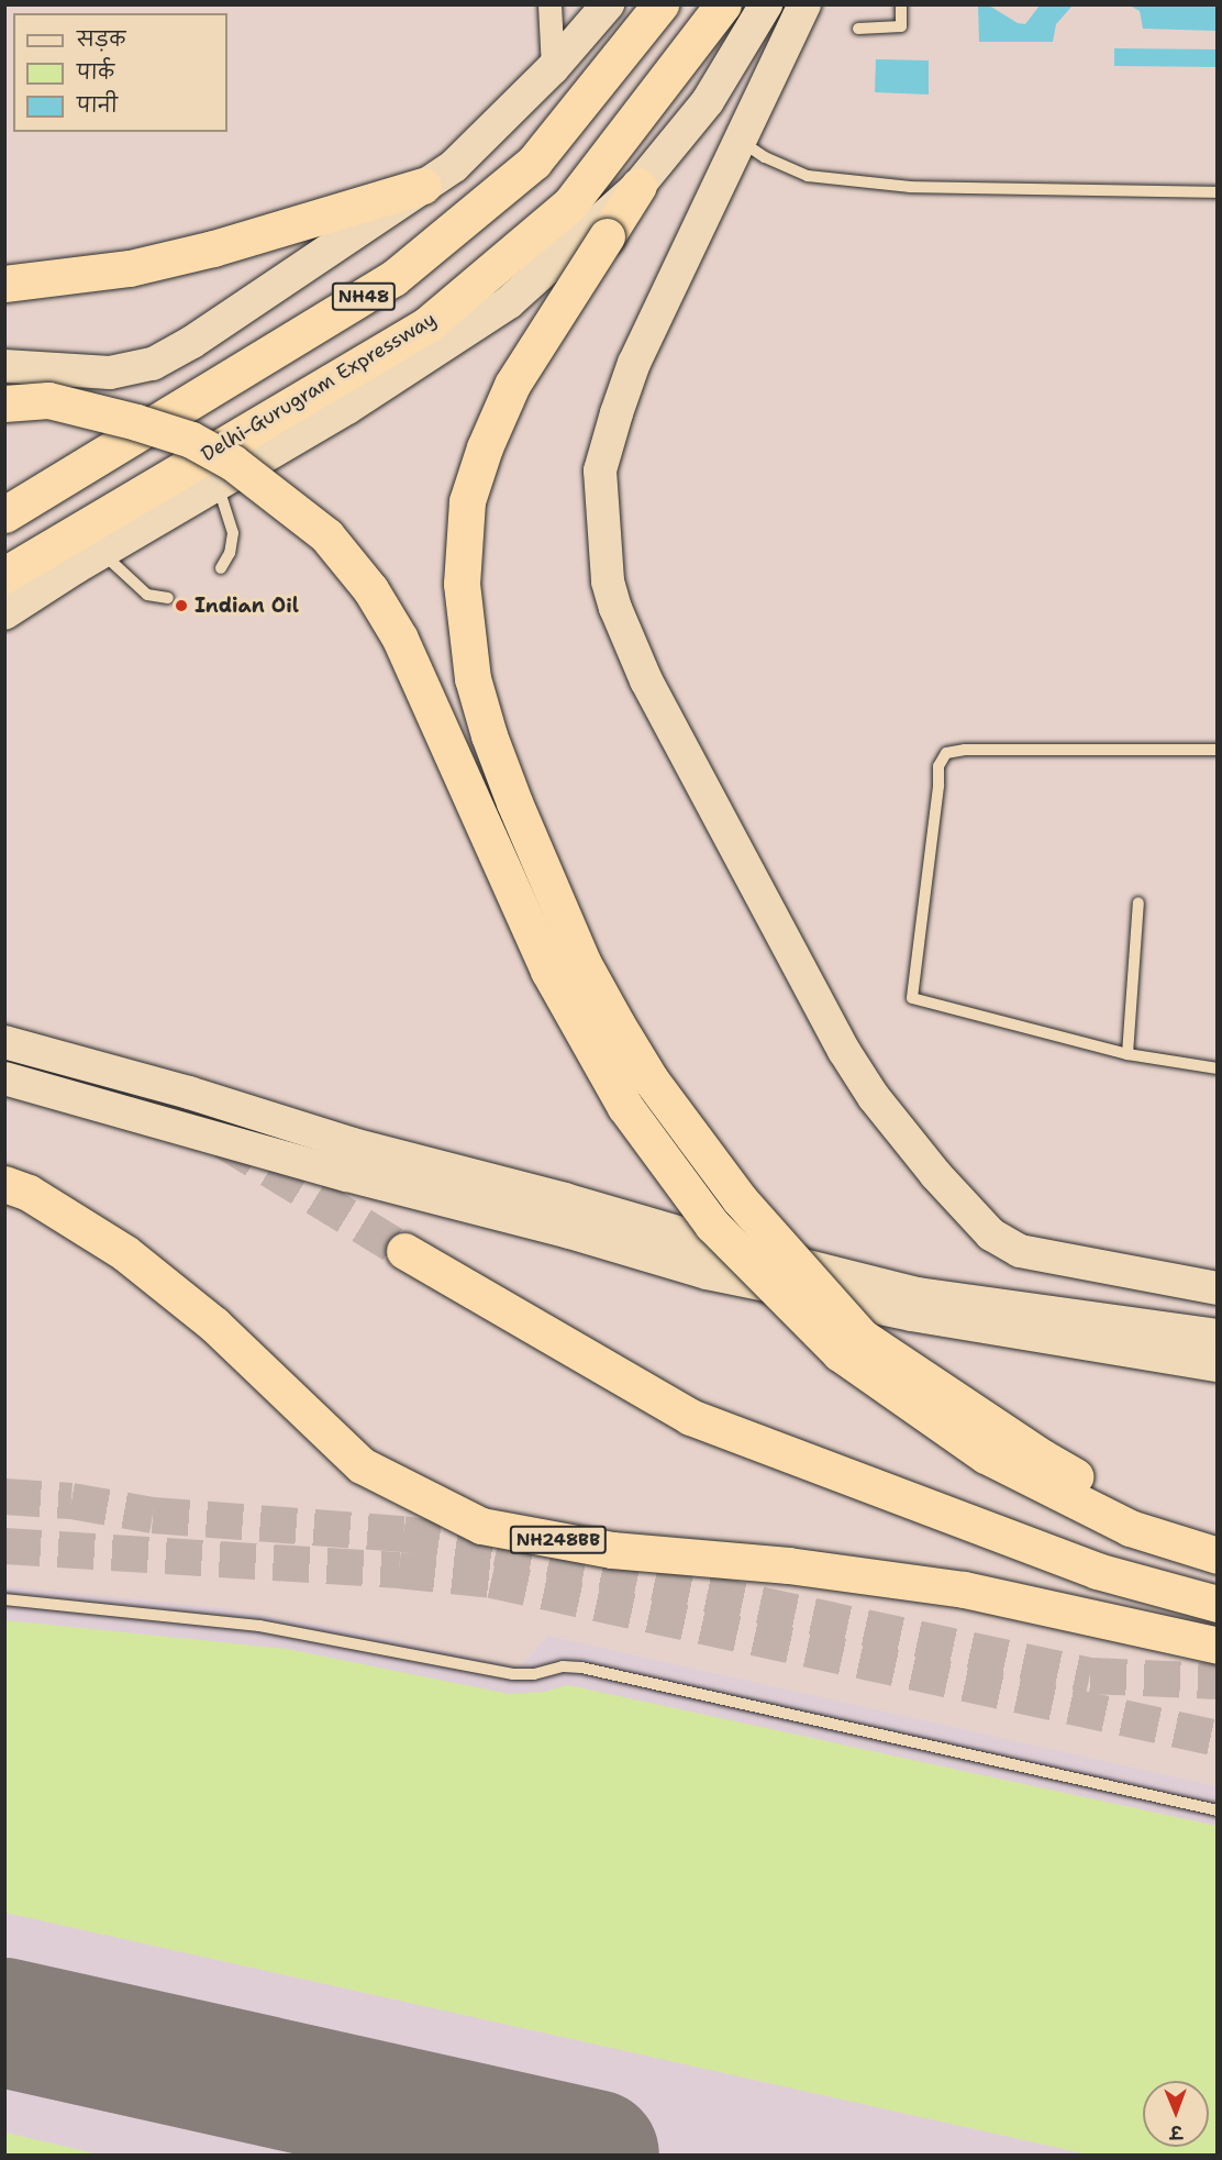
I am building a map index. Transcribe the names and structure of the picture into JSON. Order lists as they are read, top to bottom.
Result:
{
  "streets": {
    "highway": ["NH48", "Delhi-Gurugram Expressway", "NH248BB"]
  },
  "places": ["Indian Oil"],
  "legend": ["सड़क", "पार्क", "पानी"],
  "north": "bottom"
}
